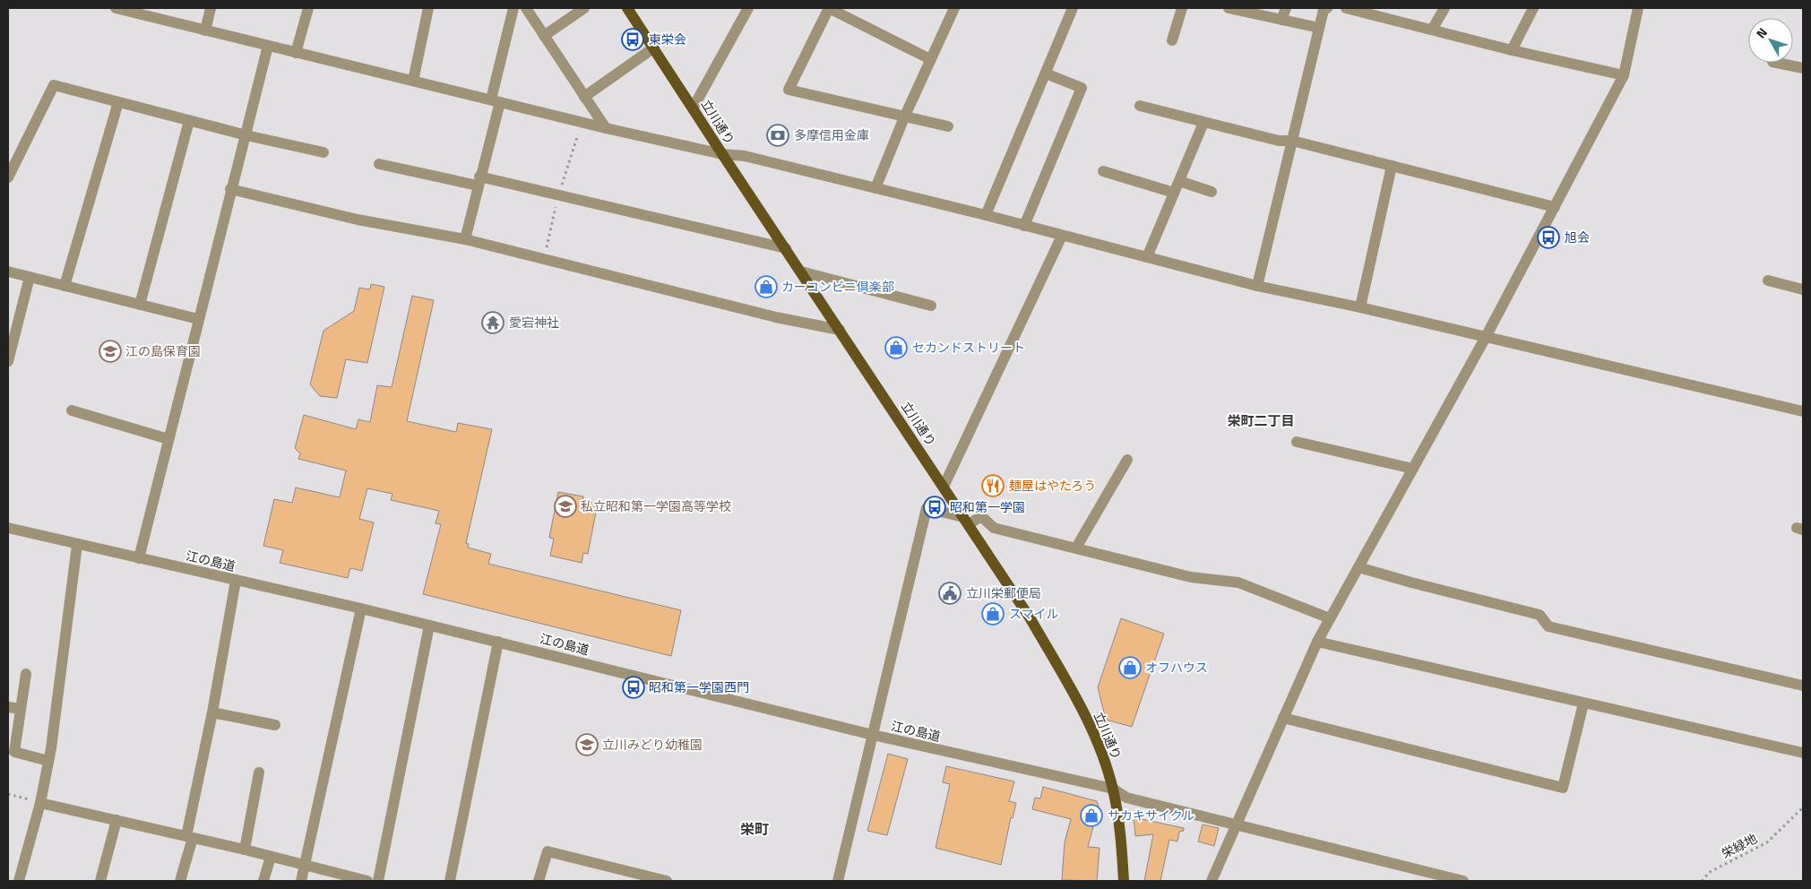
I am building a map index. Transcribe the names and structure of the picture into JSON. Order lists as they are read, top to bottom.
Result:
{
  "streets": {
    "main road": ["立川通り"],
    "street": ["江の島道"],
    "path": ["栄緑地"]
  },
  "crossings": [
    ["立川通り", "江の島道"]
  ],
  "districts": ["栄町二丁目", "栄町"],
  "places": {
    "bus stop": [
      "東栄会",
      "旭会",
      "昭和第一学園",
      "昭和第一学園西門"
    ],
    "bank": ["多摩信用金庫"],
    "shop": [
      "カーコンビニ倶楽部",
      "セカンドストリート",
      "スマイル",
      "オフハウス",
      "サカキサイクル"
    ],
    "temple": ["愛宕神社"],
    "school or university": ["江の島保育園", "私立昭和第一学園高等学校", "立川みどり幼稚園"],
    "restaurant": ["麺屋はやたろう"],
    "public building": ["立川栄郵便局"]
  },
  "north": "top left"
}
